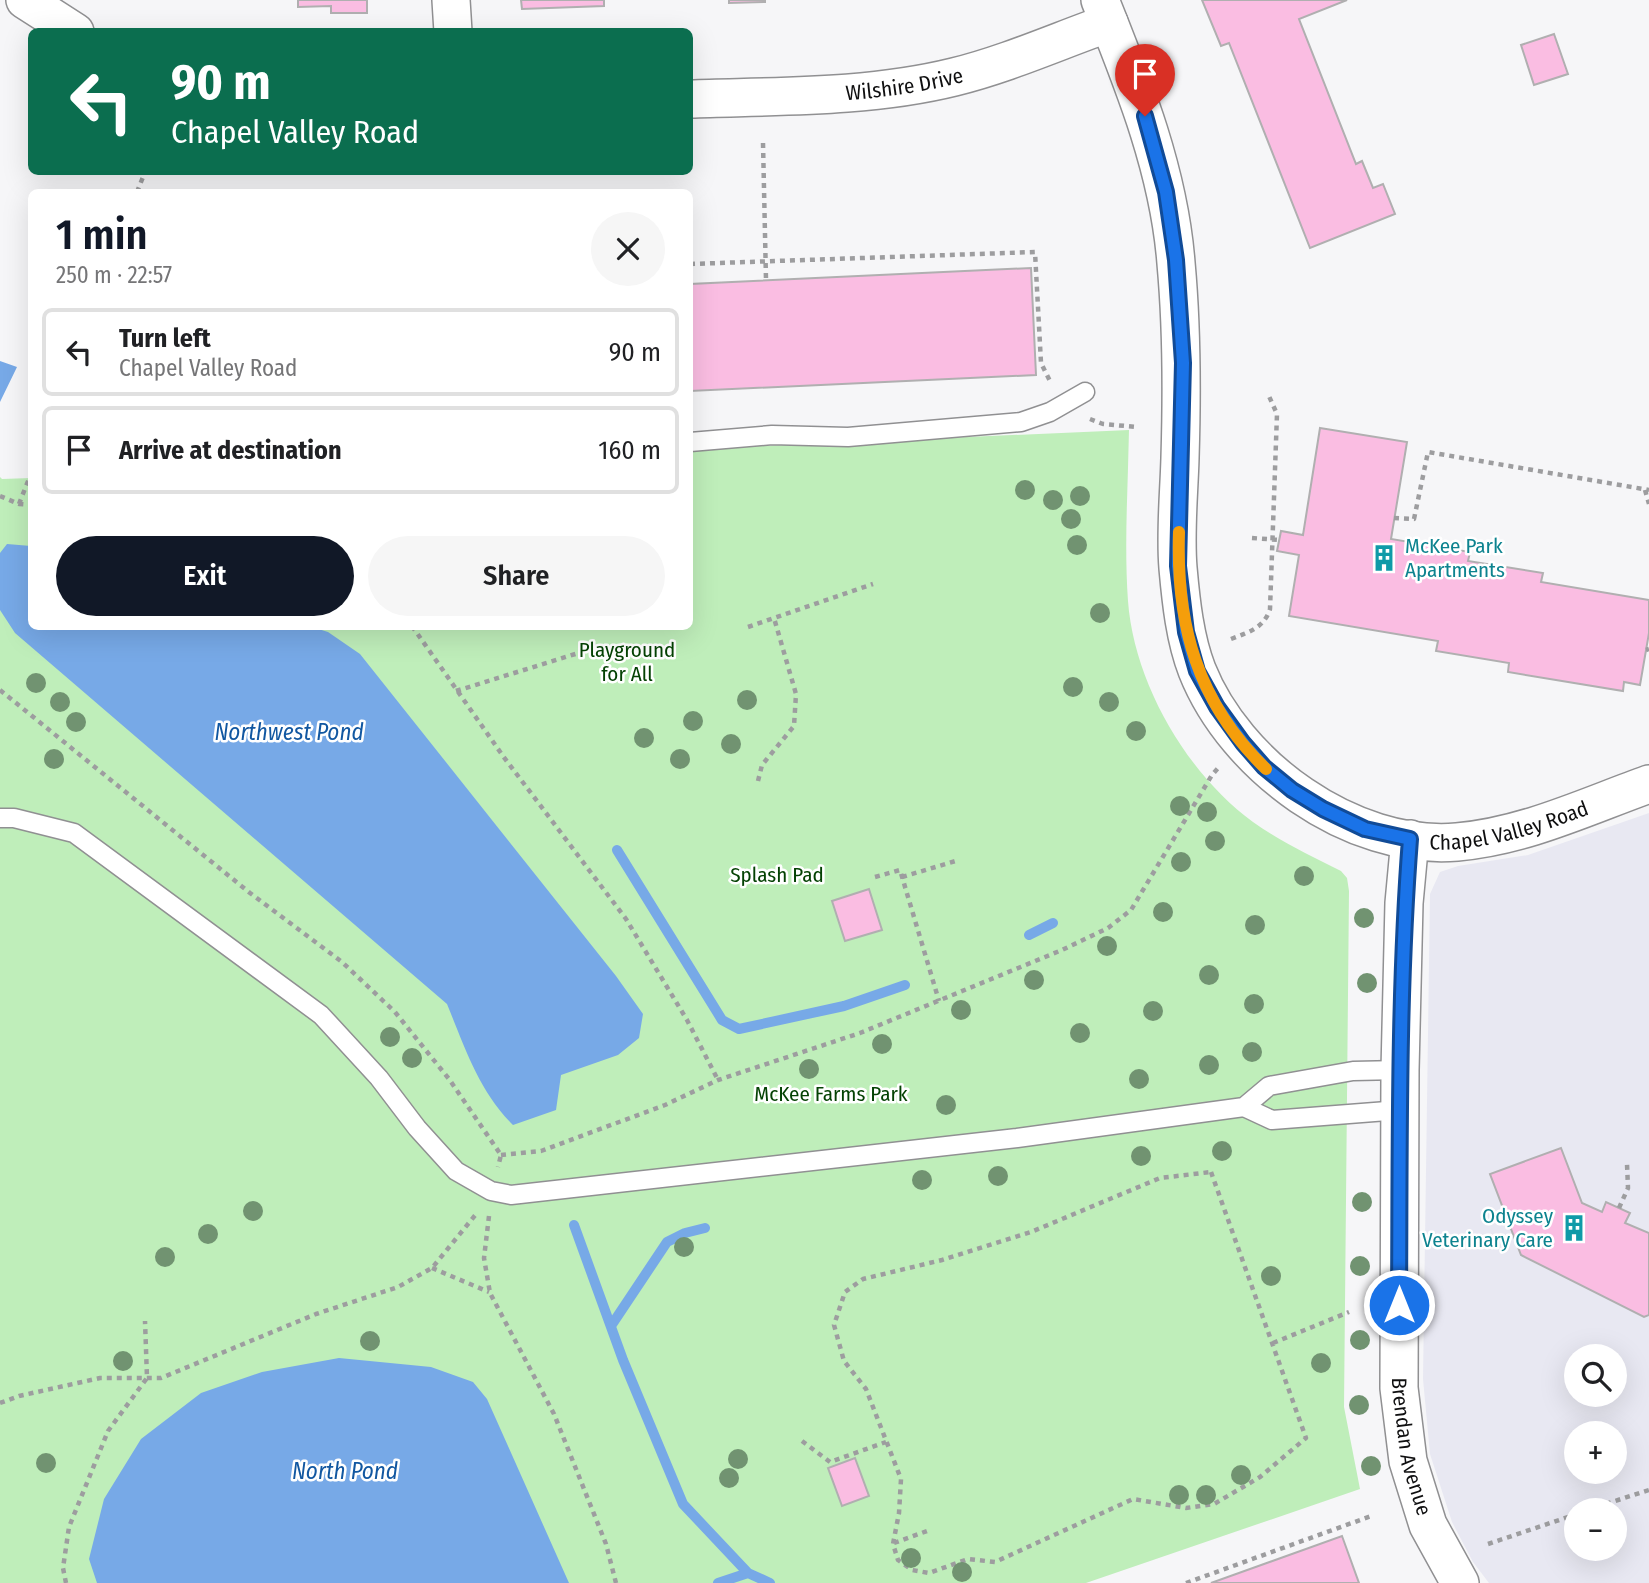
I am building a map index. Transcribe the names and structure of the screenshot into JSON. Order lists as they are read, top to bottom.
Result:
{
  "streets": {
    "street": ["Wilshire Drive", "Chapel Valley Road", "Brendan Avenue"]
  },
  "crossings": [
    ["Wilshire Drive", "Chapel Valley Road"],
    ["Chapel Valley Road", "Brendan Avenue"]
  ],
  "water": ["Northwest Pond", "North Pond"],
  "parks": ["Playground for All", "Splash Pad", "McKee Farms Park"],
  "places": {
    "building": ["McKee Park Apartments", "Odyssey Veterinary Care"]
  },
  "page": {
    "turn": ["90 m", "Chapel Valley Road"],
    "heading": ["1 min", "250 m · 22:57"],
    "list": [
      {
        "name": "Turn left",
        "note": "Chapel Valley Road",
        "value": "90 m"
      },
      {
        "name": "Arrive at destination",
        "value": "160 m"
      }
    ],
    "buttons": ["Exit", "Share"],
    "map_buttons": ["+", "−"]
  }
}
